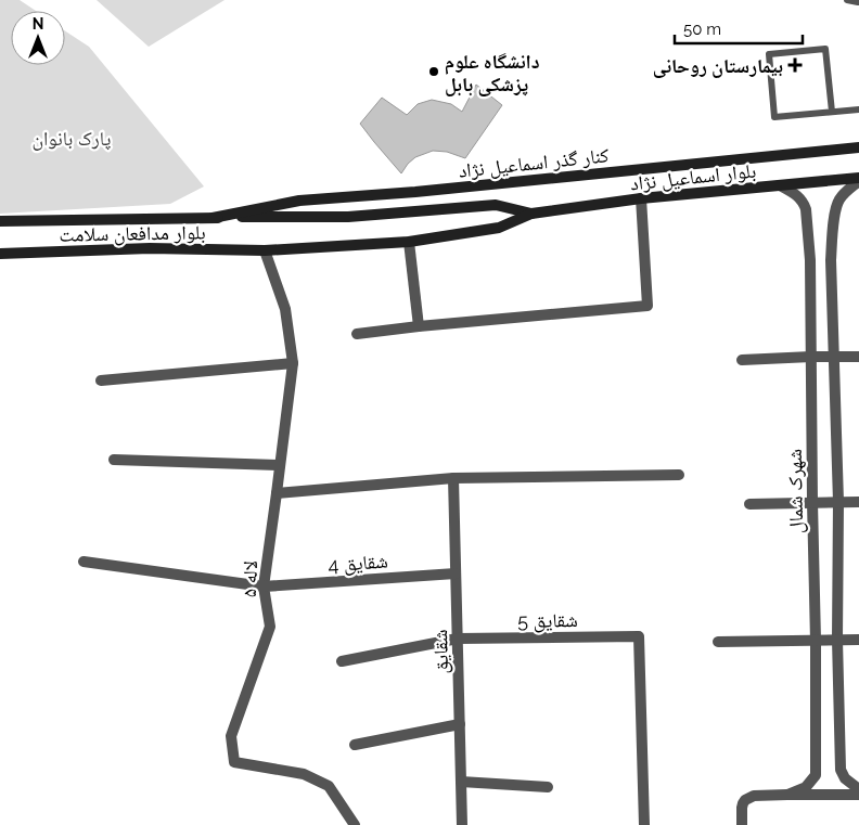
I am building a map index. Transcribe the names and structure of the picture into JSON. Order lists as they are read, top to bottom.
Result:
{
  "streets": {
    "main road": ["کنار گذر اسماعیل نژاد", "بلوار اسماعیل نژاد", "بلوار مدافعان سلامت"],
    "street": [
      "شهرک شمال",
      "شقايق 4",
      "لاله ۵",
      "شقايق 5",
      "شقايق"
    ]
  },
  "crossings": [
    ["کنار گذر اسماعیل نژاد", "بلوار اسماعیل نژاد"],
    ["کنار گذر اسماعیل نژاد", "بلوار مدافعان سلامت"],
    ["بلوار اسماعیل نژاد", "بلوار مدافعان سلامت"],
    ["بلوار اسماعیل نژاد", "شهرک شمال"],
    ["بلوار اسماعیل نژاد", "لاله ۵"],
    ["بلوار مدافعان سلامت", "لاله ۵"],
    ["شقايق 4", "لاله ۵"],
    ["شقايق 4", "شقايق"],
    ["شقايق 5", "شقايق"]
  ],
  "parks": ["پارک بانوان"],
  "places": {
    "health": ["بیمارستان روحانی"],
    "other": ["دانشگاه علوم پزشکی بابل"]
  },
  "scale_bar": "50 m",
  "north": "top"
}
